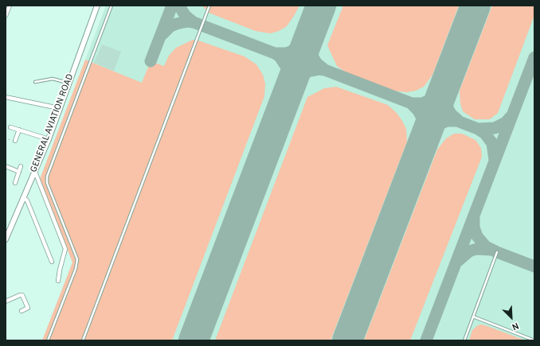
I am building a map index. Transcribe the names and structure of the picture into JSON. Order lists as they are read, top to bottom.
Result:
{
  "streets": {
    "main road": ["GENERAL AVIATION ROAD"]
  },
  "north": "bottom right"
}
